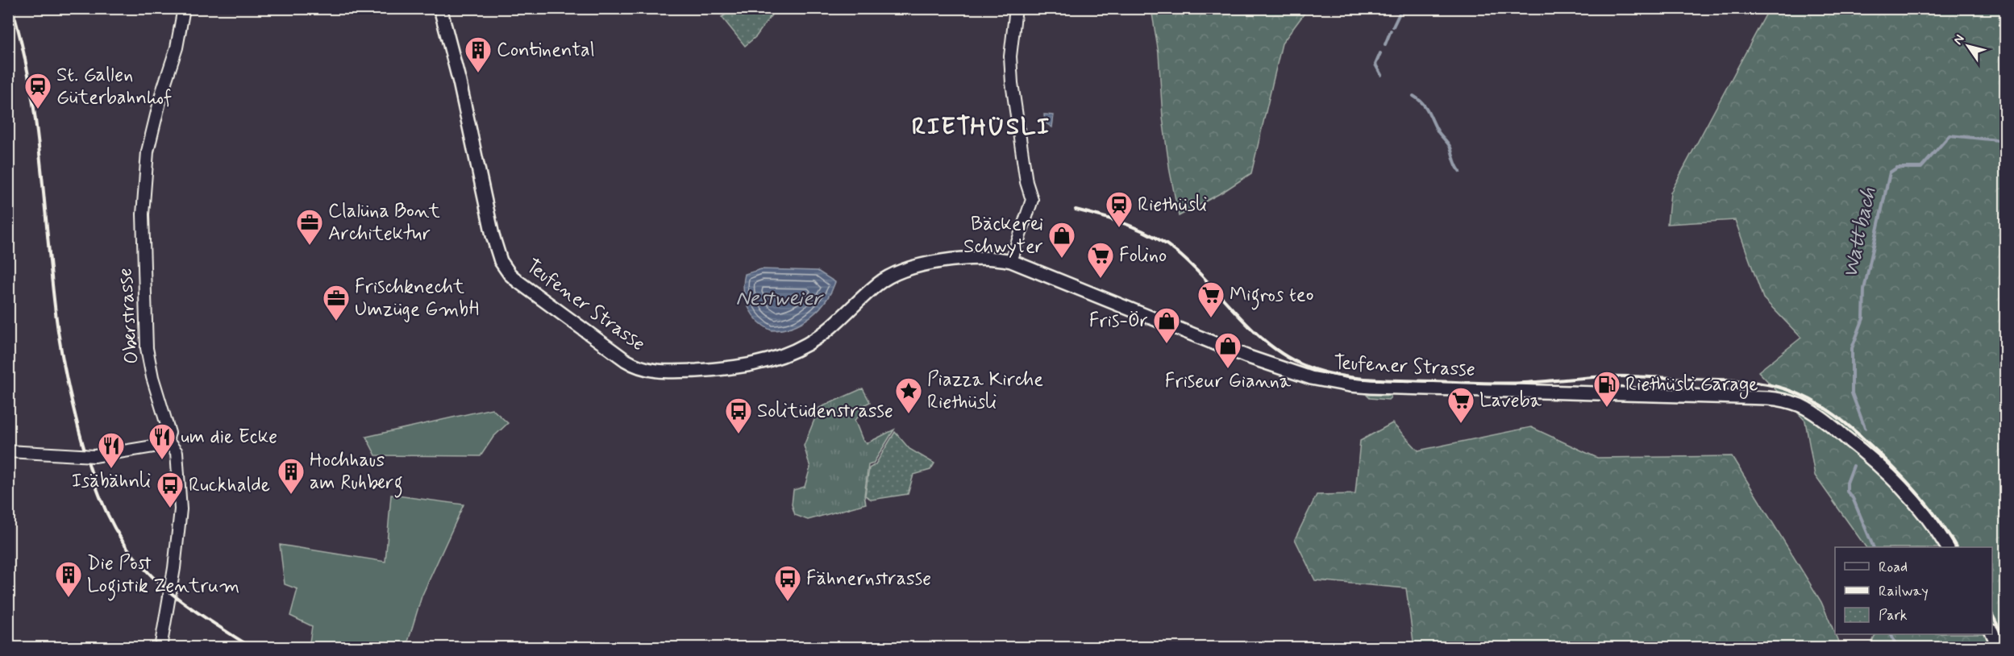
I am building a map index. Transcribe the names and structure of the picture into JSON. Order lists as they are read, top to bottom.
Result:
{
  "streets": {
    "main road": ["Teufener Strasse"],
    "street": ["Oberstrasse"]
  },
  "districts": ["RIETHÜSLI"],
  "water": ["Wattbach", "Nestweier"],
  "places": {
    "building": ["Continental", "Hochhaus am Ruhberg", "Die Post Logistik Zentrum"],
    "station": ["St. Gallen Güterbahnhof", "Riethüsli"],
    "office": ["Clalüna Bont Architektur", "Frischknecht Umzüge GmbH"],
    "shop": ["Bäckerei Schwyter", "Fris-Ör", "Friseur Gianna"],
    "supermarket": ["Folino", "Migros teo", "Laveba"],
    "fuel station": ["Riethüsli Garage"],
    "place": ["Piazza Kirche Riethüsli"],
    "bus stop": ["Solitüdenstrasse", "Ruckhalde", "Fähnernstrasse"],
    "restaurant": ["um die Ecke", "Isäbähnli"]
  },
  "legend": ["Road", "Railway", "Park"],
  "north": "top left"
}
